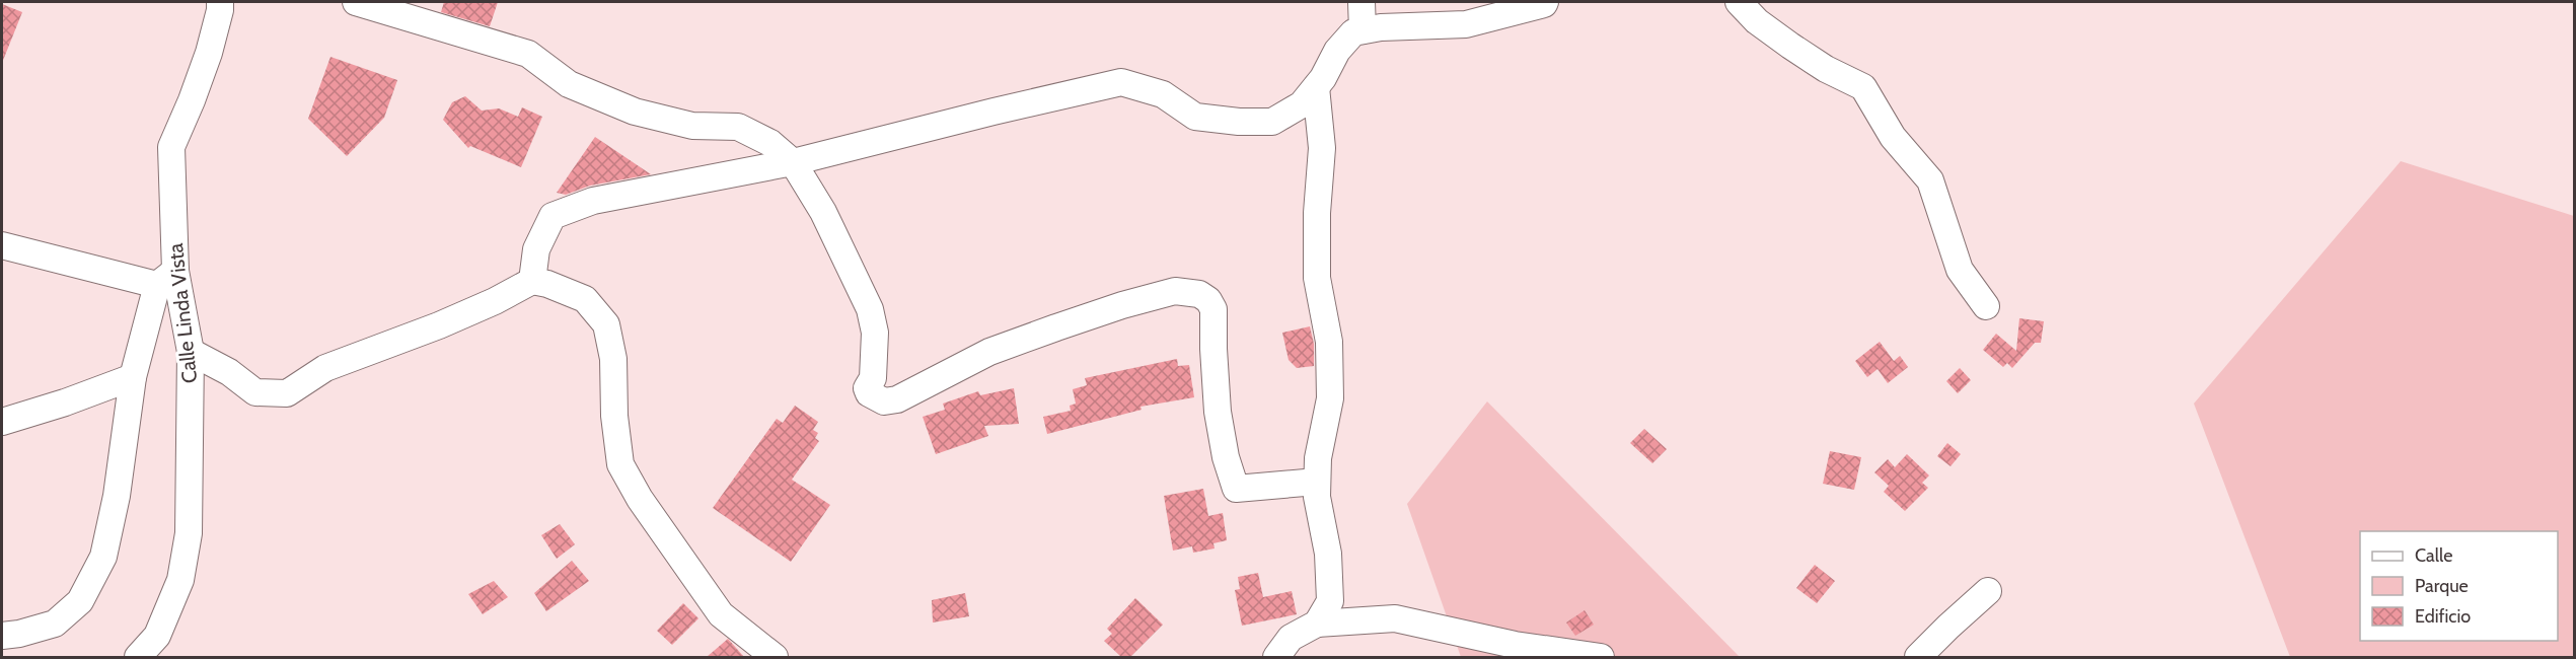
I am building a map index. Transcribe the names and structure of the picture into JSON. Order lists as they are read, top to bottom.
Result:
{
  "streets": {
    "street": ["Calle Linda Vista"]
  },
  "legend": ["Calle", "Parque", "Edificio"]
}
